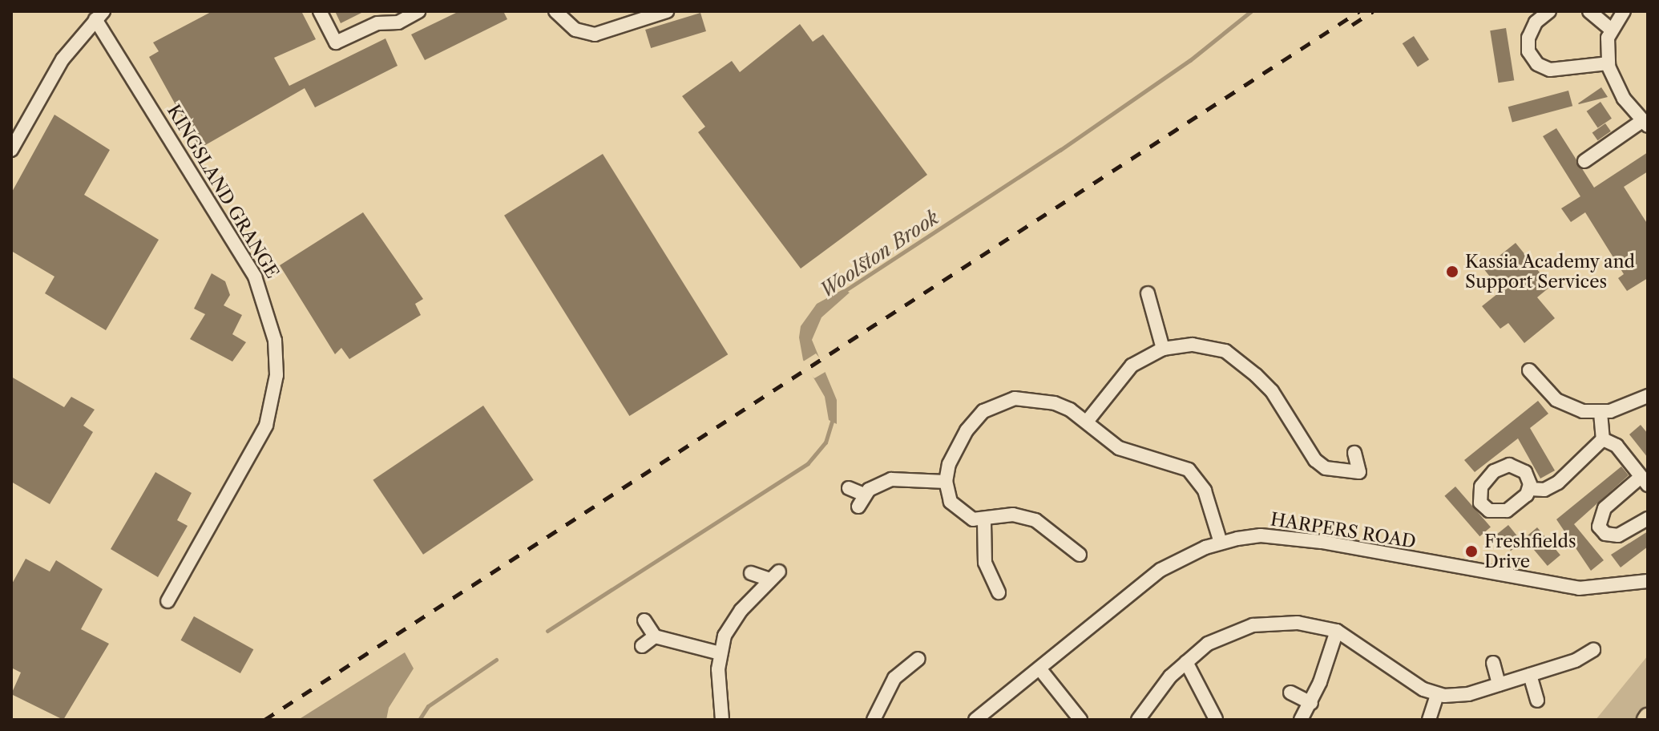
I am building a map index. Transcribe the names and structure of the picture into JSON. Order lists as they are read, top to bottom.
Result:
{
  "streets": {
    "street": ["KINGSLAND GRANGE", "HARPERS ROAD"]
  },
  "water": ["Woolston Brook"],
  "places": ["Kassia Academy and Support Services", "Freshfields Drive"]
}
